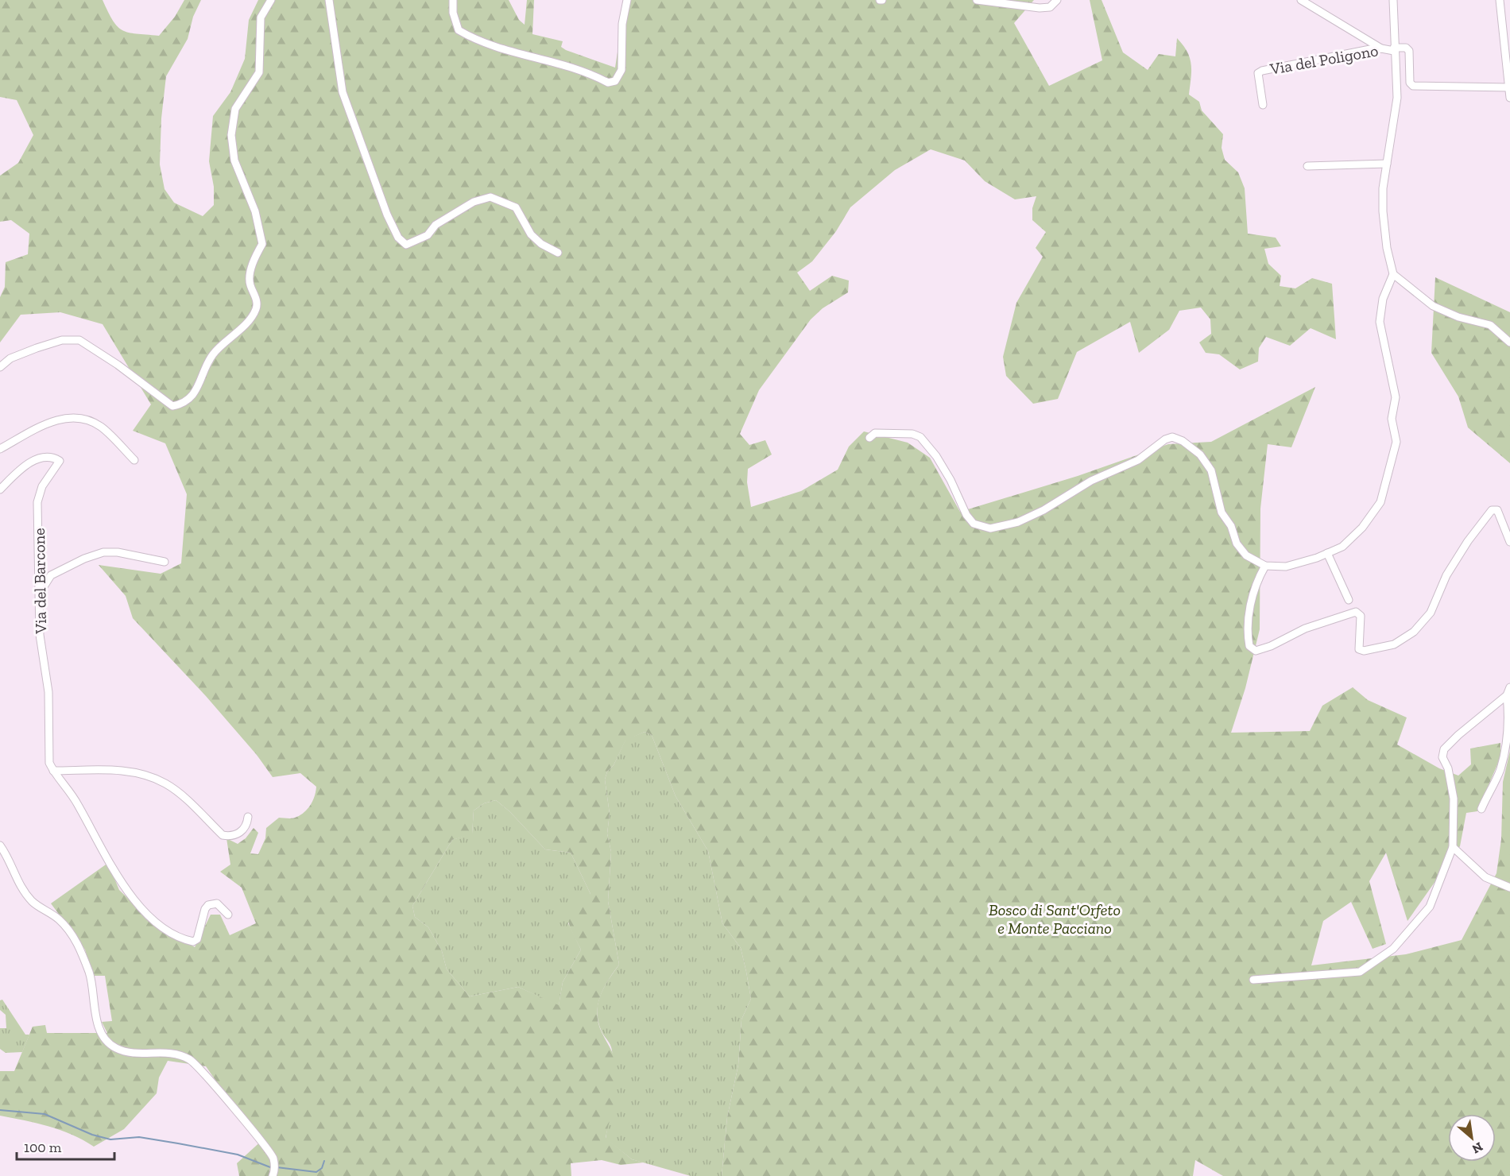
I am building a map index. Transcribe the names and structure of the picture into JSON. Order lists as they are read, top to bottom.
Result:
{
  "streets": {
    "street": ["Via del Poligono", "Via del Barcone"]
  },
  "parks": ["Bosco di Sant'Orfeto e Monte Pacciano"],
  "scale_bar": "100 m",
  "north": "bottom right"
}
